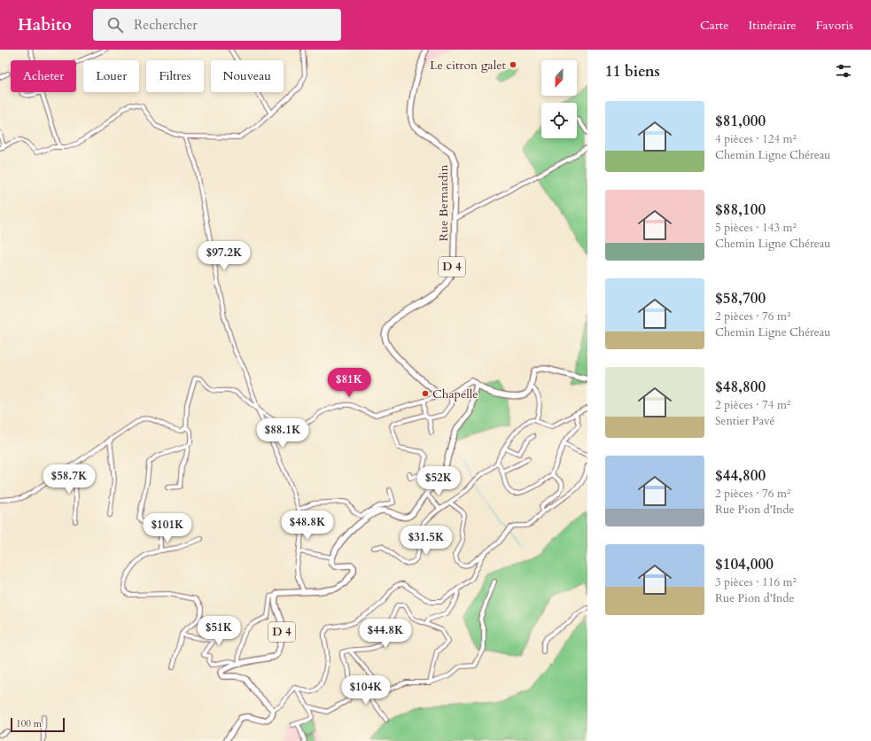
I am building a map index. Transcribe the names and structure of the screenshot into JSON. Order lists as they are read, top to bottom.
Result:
{
  "streets": {
    "main road": ["Rue Bernardin", "D 4"]
  },
  "places": ["Le citron galet", "Chapelle"],
  "scale_bar": "100 m",
  "north": "bottom",
  "page": {
    "header": "Habito",
    "search": "Rechercher",
    "nav": ["Carte", "Itinéraire", "Favoris"],
    "heading": "11 biens",
    "chip": [
      "Acheter",
      "Louer",
      "Filtres",
      "Nouveau"
    ],
    "list": [
      {
        "name": "$81,000",
        "note": "4 pièces · 124 m² · Chemin Ligne Chéreau"
      },
      {
        "name": "$88,100",
        "note": "5 pièces · 143 m² · Chemin Ligne Chéreau"
      },
      {
        "name": "$58,700",
        "note": "2 pièces · 76 m² · Chemin Ligne Chéreau"
      },
      {
        "name": "$48,800",
        "note": "2 pièces · 74 m² · Sentier Pavé"
      },
      {
        "name": "$44,800",
        "note": "2 pièces · 76 m² · Rue Pion d'Inde"
      },
      {
        "name": "$104,000",
        "note": "3 pièces · 116 m² · Rue Pion d'Inde"
      }
    ],
    "price": [
      "$97.2K",
      "$81K",
      "$88.1K",
      "$58.7K",
      "$52K",
      "$48.8K",
      "$101K",
      "$31.5K",
      "$51K",
      "$44.8K",
      "$104K"
    ],
    "scale": "100 m"
  }
}
